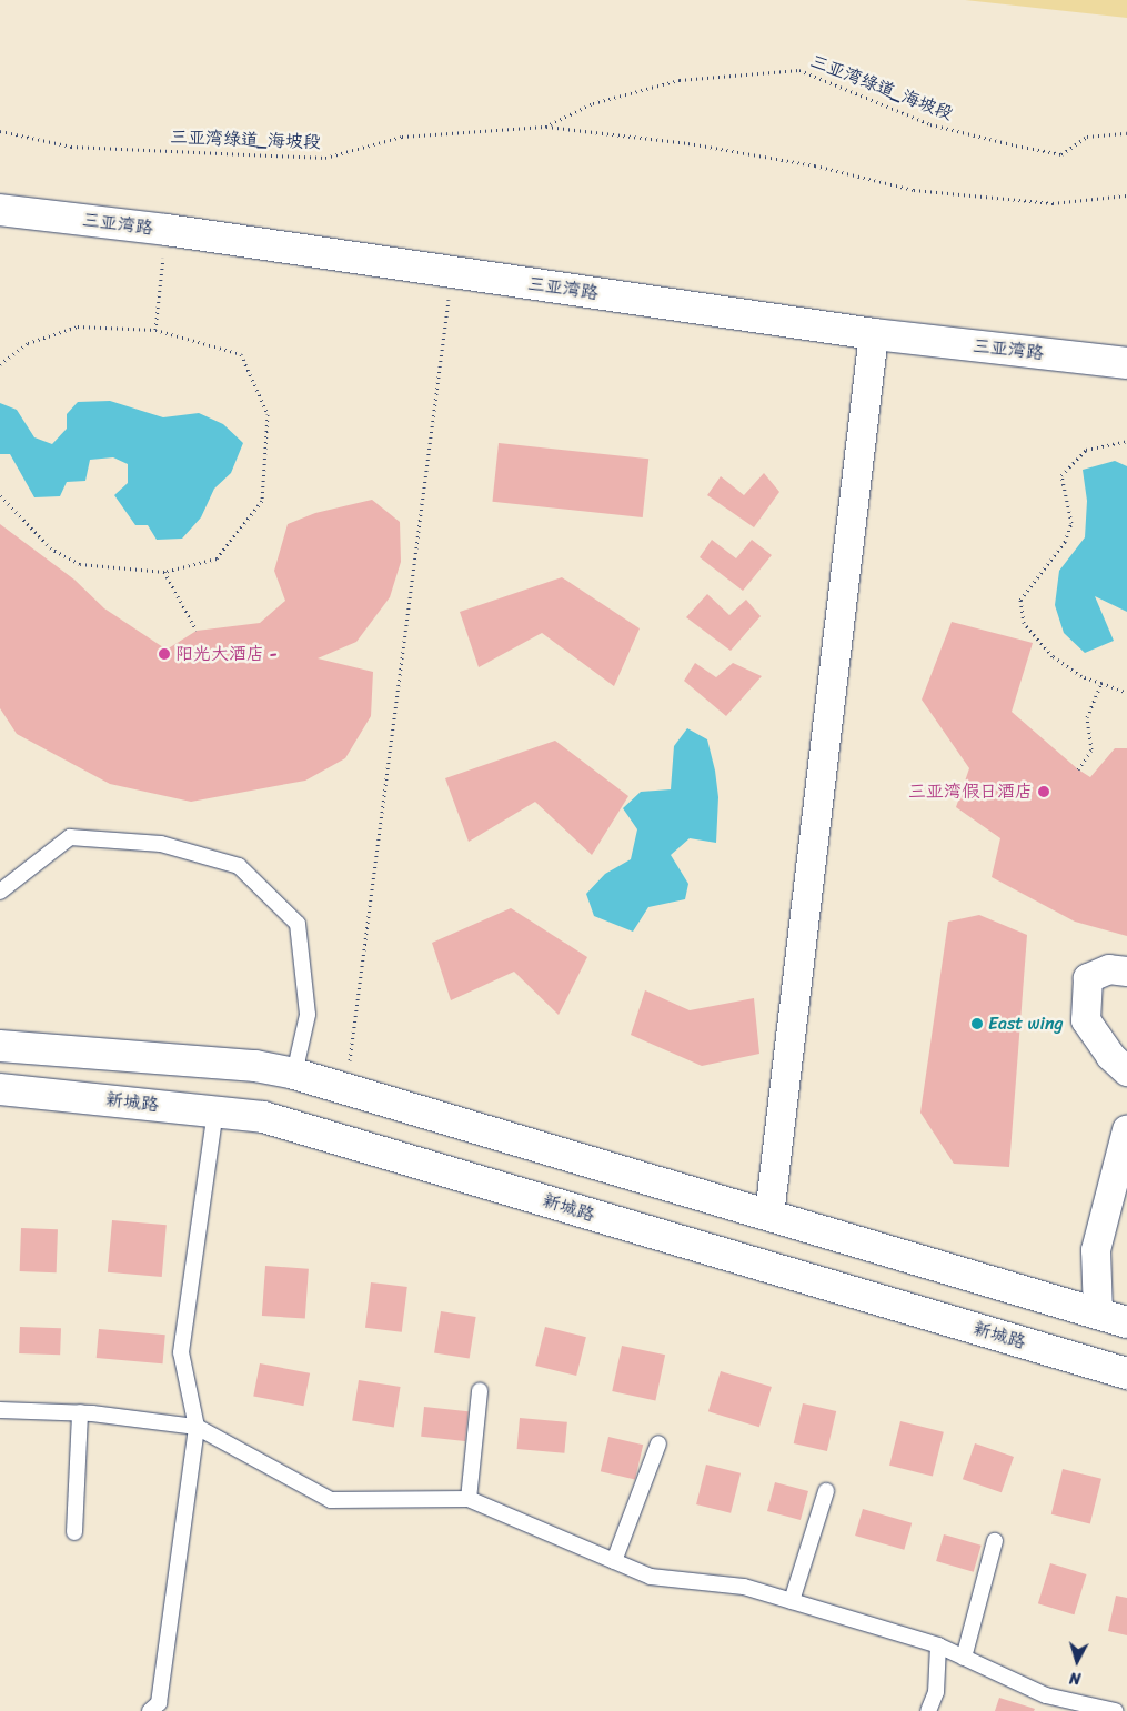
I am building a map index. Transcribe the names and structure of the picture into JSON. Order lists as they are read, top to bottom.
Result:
{
  "streets": {
    "main road": ["三亚湾路", "新城路"],
    "path": ["三亚湾绿道_海坡段"]
  },
  "places": ["阳光大酒店 -", "三亚湾假日酒店", "East wing"],
  "north": "bottom"
}
